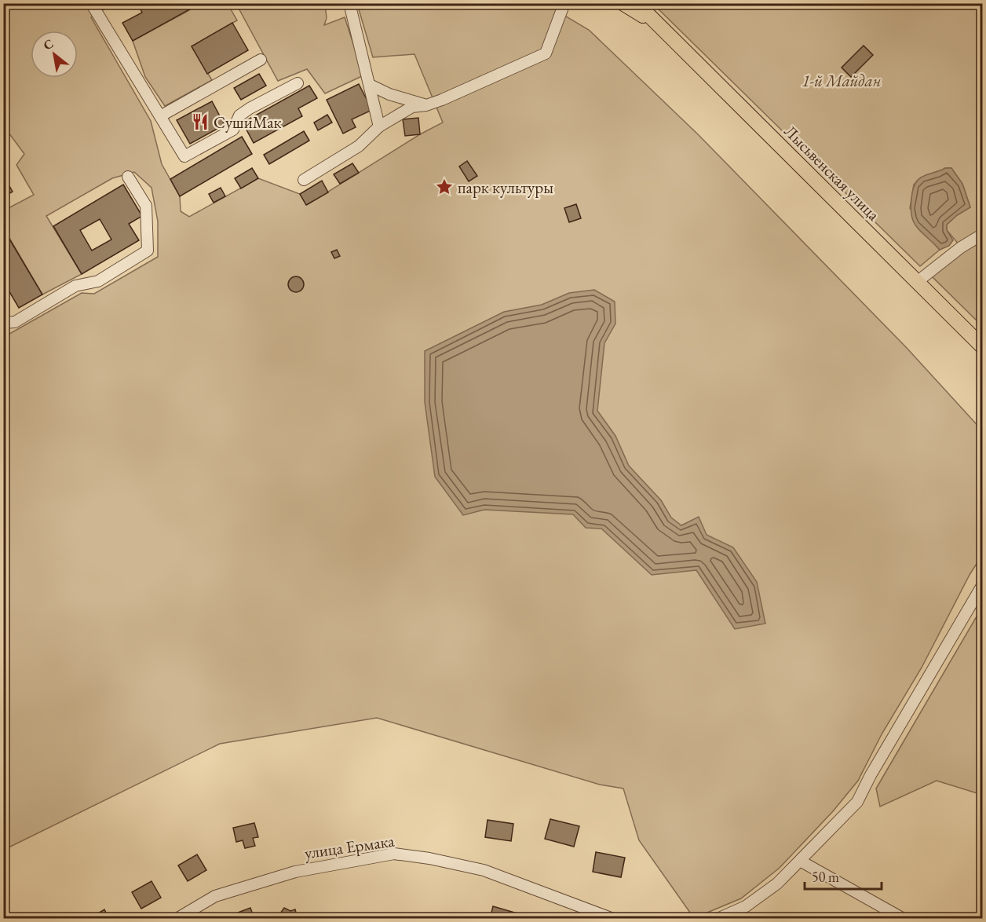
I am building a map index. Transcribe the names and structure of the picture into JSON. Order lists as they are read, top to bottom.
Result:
{
  "streets": {
    "main road": ["Лысьвенская улица"],
    "street": ["улица Ермака"]
  },
  "parks": ["1-й Майдан"],
  "places": {
    "restaurant": ["СушиМак"],
    "place": ["парк культуры"]
  },
  "scale_bar": "50 m",
  "north": "top left"
}
